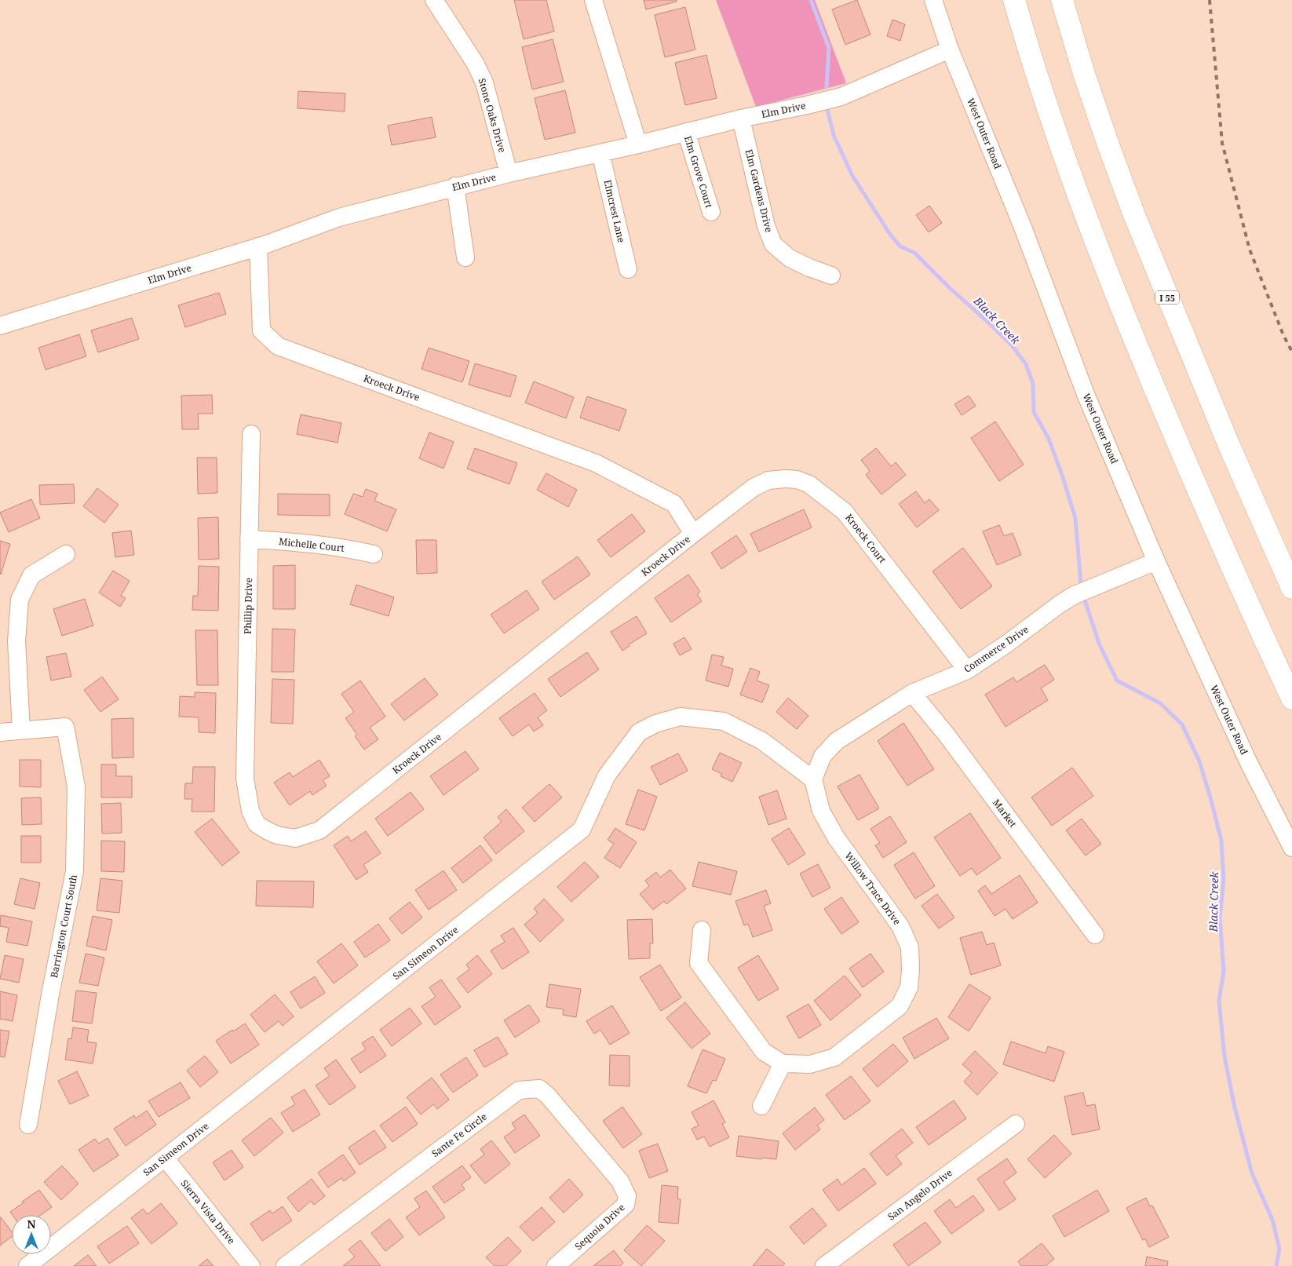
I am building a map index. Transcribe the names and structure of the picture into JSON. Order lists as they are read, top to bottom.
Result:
{
  "streets": {
    "highway": ["I 55"],
    "street": [
      "Elm Drive",
      "Stone Oaks Drive",
      "West Outer Road",
      "Elm Grove Court",
      "Elm Gardens Drive",
      "Elmcrest Lane",
      "Kroeck Drive",
      "Kroeck Court",
      "Michelle Court",
      "Phillip Drive",
      "Commerce Drive",
      "Market",
      "Willow Trace Drive",
      "Barrington Court South",
      "San Simeon Drive",
      "Sante Fe Circle",
      "San Angelo Drive",
      "Sierra Vista Drive",
      "Sequoia Drive"
    ]
  },
  "crossings": [
    ["Elm Drive", "Stone Oaks Drive"],
    ["Elm Drive", "West Outer Road"],
    ["Elm Drive", "Elm Grove Court"],
    ["Elm Drive", "Elm Gardens Drive"],
    ["Elm Drive", "Elmcrest Lane"],
    ["Elm Drive", "Kroeck Drive"],
    ["West Outer Road", "Commerce Drive"],
    ["Kroeck Drive", "Kroeck Court"],
    ["Kroeck Drive", "Phillip Drive"],
    ["Kroeck Court", "Commerce Drive"],
    ["Michelle Court", "Phillip Drive"],
    ["Commerce Drive", "Market"],
    ["Commerce Drive", "Willow Trace Drive"],
    ["Commerce Drive", "San Simeon Drive"],
    ["Willow Trace Drive", "San Simeon Drive"],
    ["San Simeon Drive", "Sierra Vista Drive"],
    ["Sante Fe Circle", "Sequoia Drive"]
  ],
  "water": ["Black Creek"],
  "north": "top"
}
